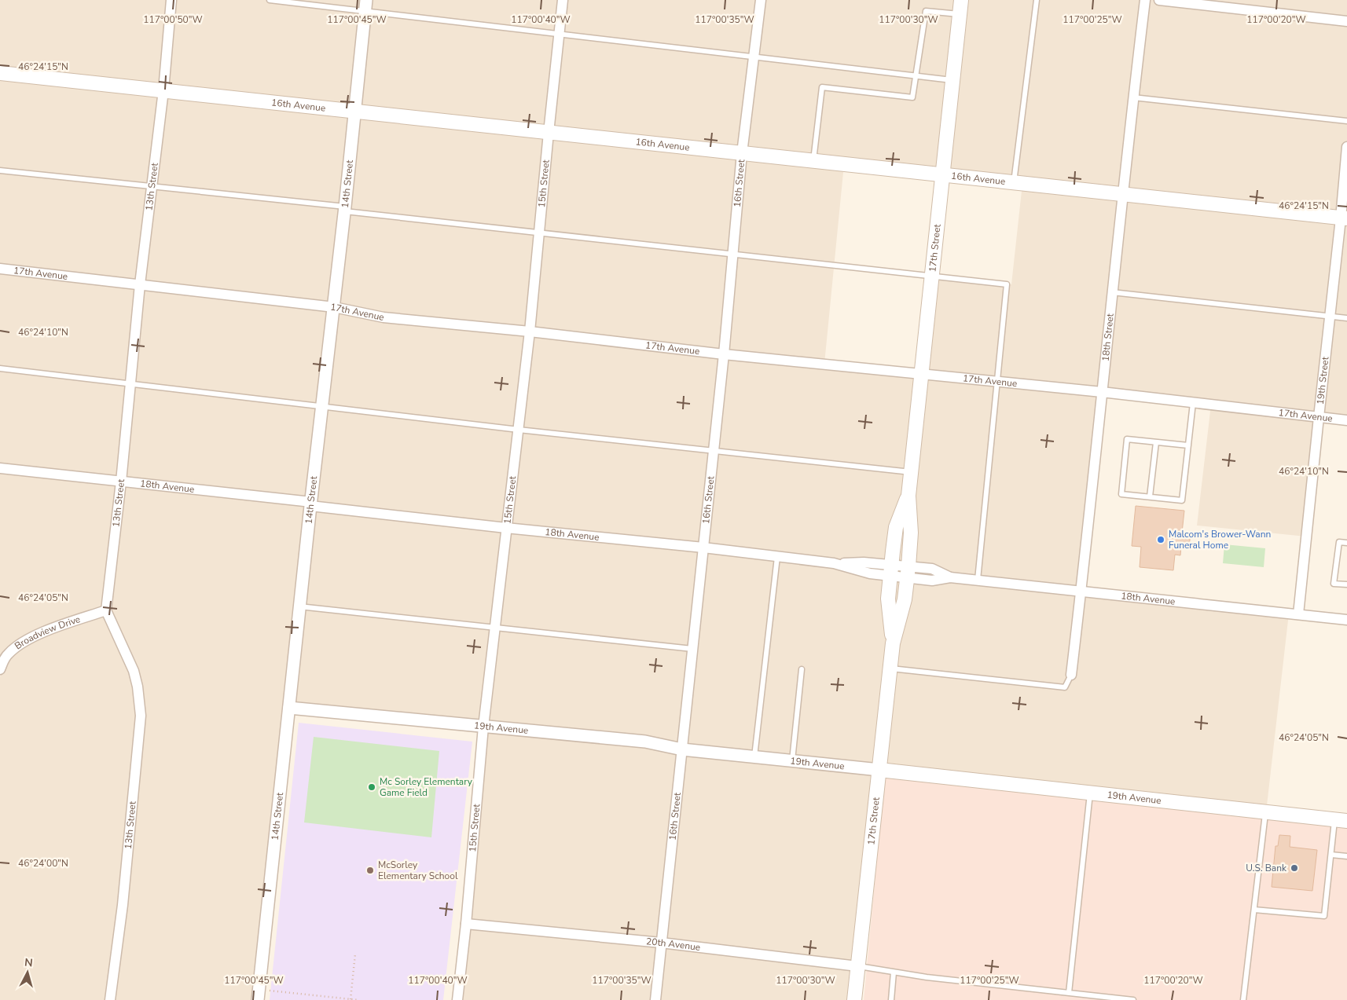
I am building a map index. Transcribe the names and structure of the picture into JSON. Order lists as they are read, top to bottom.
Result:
{
  "streets": {
    "main road": ["16th Avenue", "17th Street", "19th Avenue"],
    "street": [
      "16th Street",
      "14th Street",
      "15th Street",
      "13th Street",
      "17th Avenue",
      "18th Street",
      "19th Street",
      "18th Avenue",
      "Broadview Drive",
      "20th Avenue"
    ]
  },
  "crossings": [
    ["16th Avenue", "16th Street"],
    ["16th Avenue", "14th Street"],
    ["16th Avenue", "15th Street"],
    ["16th Avenue", "13th Street"],
    ["16th Avenue", "17th Street"],
    ["16th Avenue", "18th Street"],
    ["16th Avenue", "19th Street"],
    ["16th Street", "17th Avenue"],
    ["16th Street", "18th Avenue"],
    ["16th Street", "19th Avenue"],
    ["16th Street", "20th Avenue"],
    ["14th Street", "17th Avenue"],
    ["14th Street", "18th Avenue"],
    ["14th Street", "19th Avenue"],
    ["15th Street", "17th Avenue"],
    ["15th Street", "18th Avenue"],
    ["15th Street", "19th Avenue"],
    ["15th Street", "20th Avenue"],
    ["13th Street", "17th Avenue"],
    ["13th Street", "18th Avenue"],
    ["13th Street", "Broadview Drive"],
    ["17th Street", "17th Avenue"],
    ["17th Street", "18th Avenue"],
    ["17th Street", "19th Avenue"],
    ["17th Street", "20th Avenue"],
    ["17th Avenue", "18th Street"],
    ["17th Avenue", "19th Street"],
    ["18th Street", "18th Avenue"],
    ["19th Street", "18th Avenue"]
  ],
  "places": [
    "Malcom's Brower-Wann Funeral Home",
    "Mc Sorley Elementary Game Field",
    "U.S. Bank",
    "McSorley Elementary School"
  ],
  "north": "top",
  "coordinates": [
    "117°00'50\"W",
    "117°00'45\"W",
    "117°00'40\"W",
    "117°00'35\"W",
    "117°00'30\"W",
    "117°00'25\"W",
    "117°00'20\"W",
    "46°24'15\"N",
    "46°24'10\"N",
    "46°24'05\"N",
    "46°24'00\"N"
  ]
}
